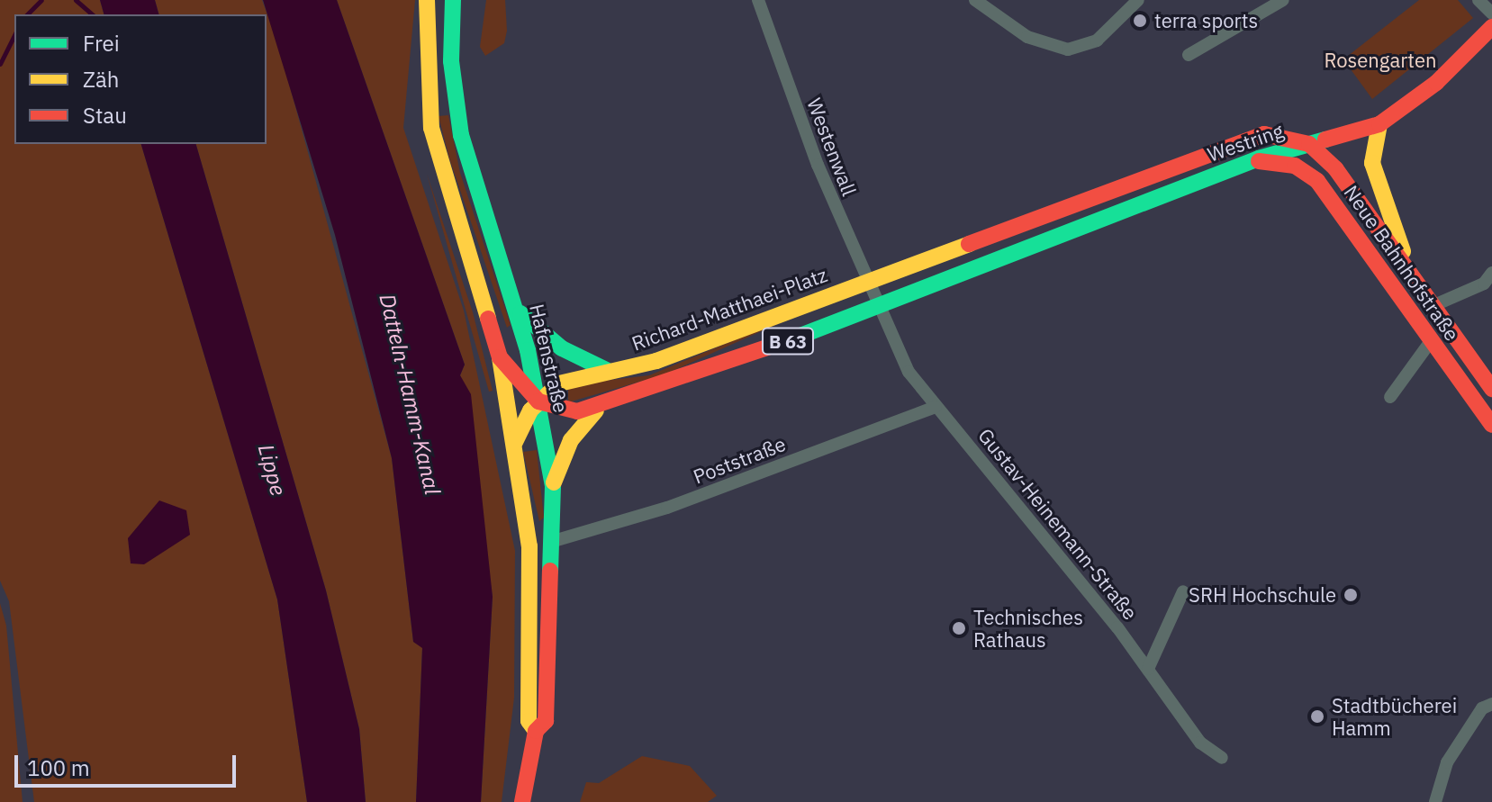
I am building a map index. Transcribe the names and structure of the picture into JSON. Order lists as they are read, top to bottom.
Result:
{
  "streets": {
    "main road": [
      "Westring",
      "Neue Bahnhofstraße",
      "Richard-Matthaei-Platz",
      "B 63",
      "Hafenstraße"
    ],
    "street": ["Westenwall", "Poststraße", "Gustav-Heinemann-Straße"]
  },
  "crossings": [
    ["Westring", "Westenwall"],
    ["Westring", "Neue Bahnhofstraße"],
    ["Westring", "Richard-Matthaei-Platz"],
    ["Westring", "B 63"],
    ["Westring", "Gustav-Heinemann-Straße"],
    ["Westenwall", "Richard-Matthaei-Platz"],
    ["Westenwall", "B 63"],
    ["Westenwall", "Gustav-Heinemann-Straße"],
    ["Neue Bahnhofstraße", "B 63"],
    ["Richard-Matthaei-Platz", "B 63"],
    ["Richard-Matthaei-Platz", "Hafenstraße"],
    ["B 63", "Hafenstraße"],
    ["B 63", "Gustav-Heinemann-Straße"],
    ["Hafenstraße", "Poststraße"],
    ["Poststraße", "Gustav-Heinemann-Straße"]
  ],
  "water": ["Datteln-Hamm-Kanal", "Lippe"],
  "parks": ["Rosengarten"],
  "places": [
    "terra sports",
    "SRH Hochschule",
    "Technisches Rathaus",
    "Stadtbücherei Hamm"
  ],
  "legend": ["Frei", "Zäh", "Stau"],
  "scale_bar": "100 m"
}
